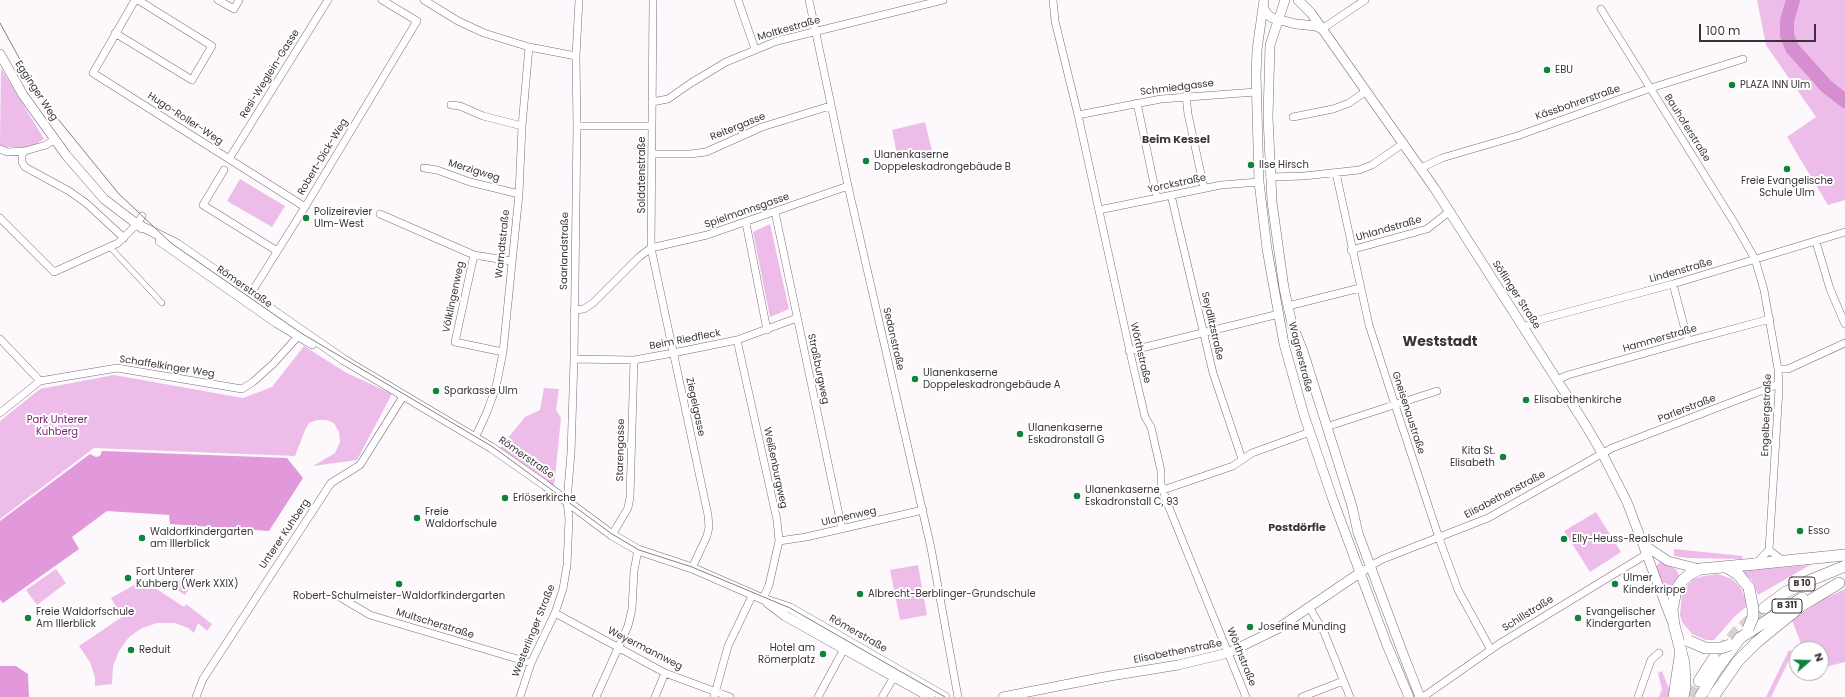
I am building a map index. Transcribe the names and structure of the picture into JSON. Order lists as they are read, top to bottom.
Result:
{
  "streets": {
    "main road": ["B 10", "B 311"],
    "street": [
      "Moltkestraße",
      "Resi-Weglein-Gasse",
      "Schmiedgasse",
      "Egginger Weg",
      "Kässbohrerstraße",
      "Hugo-Roller-Weg",
      "Reitergasse",
      "Bauhoferstraße",
      "Robert-Dick-Weg",
      "Merzigweg",
      "Soldatenstraße",
      "Yorckstraße",
      "Spielmannsgasse",
      "Uhlandstraße",
      "Warndtstraße",
      "Saarlandstraße",
      "Lindenstraße",
      "Römerstraße",
      "Söflinger Straße",
      "Völklingenweg",
      "Seydlitzstraße",
      "Sedanstraße",
      "Hammerstraße",
      "Beim Riedfleck",
      "Wörthstraße",
      "Wagnerstraße",
      "Schaffelkinger Weg",
      "Straßburgweg",
      "Ziegelgasse",
      "Parlerstraße",
      "Gneisenaustraße",
      "Engelbergstraße",
      "Starengasse",
      "Weißenburgweg",
      "Elisabethenstraße",
      "Ulanenweg",
      "Unterer Kuhberg",
      "Schillstraße",
      "Multscherstraße",
      "Westerlinger Straße",
      "Weyermannweg"
    ]
  },
  "crossings": [
    ["Moltkestraße", "Soldatenstraße"],
    ["Moltkestraße", "Sedanstraße"],
    ["Resi-Weglein-Gasse", "Hugo-Roller-Weg"],
    ["Schmiedgasse", "Wörthstraße"],
    ["Schmiedgasse", "Wagnerstraße"],
    ["Egginger Weg", "Römerstraße"],
    ["Kässbohrerstraße", "Bauhoferstraße"],
    ["Kässbohrerstraße", "Söflinger Straße"],
    ["Hugo-Roller-Weg", "Robert-Dick-Weg"],
    ["Reitergasse", "Soldatenstraße"],
    ["Reitergasse", "Sedanstraße"],
    ["Bauhoferstraße", "Lindenstraße"],
    ["Bauhoferstraße", "Engelbergstraße"],
    ["Robert-Dick-Weg", "Römerstraße"],
    ["Merzigweg", "Warndtstraße"],
    ["Soldatenstraße", "Spielmannsgasse"],
    ["Soldatenstraße", "Ziegelgasse"],
    ["Yorckstraße", "Seydlitzstraße"],
    ["Yorckstraße", "Wörthstraße"],
    ["Yorckstraße", "Wagnerstraße"],
    ["Spielmannsgasse", "Sedanstraße"],
    ["Spielmannsgasse", "Straßburgweg"],
    ["Spielmannsgasse", "Ziegelgasse"],
    ["Uhlandstraße", "Söflinger Straße"],
    ["Uhlandstraße", "Gneisenaustraße"],
    ["Warndtstraße", "Römerstraße"],
    ["Warndtstraße", "Völklingenweg"],
    ["Saarlandstraße", "Römerstraße"],
    ["Saarlandstraße", "Beim Riedfleck"],
    ["Saarlandstraße", "Westerlinger Straße"],
    ["Lindenstraße", "Söflinger Straße"],
    ["Lindenstraße", "Engelbergstraße"],
    ["Römerstraße", "Schaffelkinger Weg"],
    ["Römerstraße", "Ziegelgasse"],
    ["Römerstraße", "Starengasse"],
    ["Römerstraße", "Weißenburgweg"],
    ["Römerstraße", "Unterer Kuhberg"],
    ["Römerstraße", "Westerlinger Straße"],
    ["Söflinger Straße", "Hammerstraße"],
    ["Söflinger Straße", "Parlerstraße"],
    ["Söflinger Straße", "Elisabethenstraße"],
    ["Söflinger Straße", "B 311"],
    ["Söflinger Straße", "Schillstraße"],
    ["Sedanstraße", "Ulanenweg"],
    ["Hammerstraße", "Engelbergstraße"],
    ["Beim Riedfleck", "Straßburgweg"],
    ["Beim Riedfleck", "Ziegelgasse"],
    ["Beim Riedfleck", "Starengasse"],
    ["Beim Riedfleck", "Weißenburgweg"],
    ["Wörthstraße", "Elisabethenstraße"],
    ["Wagnerstraße", "Elisabethenstraße"],
    ["Wagnerstraße", "Schillstraße"],
    ["Straßburgweg", "Ulanenweg"],
    ["Parlerstraße", "Engelbergstraße"],
    ["Parlerstraße", "Elisabethenstraße"],
    ["Gneisenaustraße", "Elisabethenstraße"],
    ["Gneisenaustraße", "Schillstraße"],
    ["Weißenburgweg", "Ulanenweg"],
    ["B 10", "B 311"],
    ["Multscherstraße", "Westerlinger Straße"],
    ["Westerlinger Straße", "Weyermannweg"]
  ],
  "districts": ["Beim Kessel", "Weststadt", "Postdörfle"],
  "parks": ["Park Unterer Kuhberg"],
  "places": [
    "EBU",
    "PLAZA INN Ulm",
    "Ulanenkaserne Doppeleskadrongebäude B",
    "Ilse Hirsch",
    "Freie Evangelische Schule Ulm",
    "Polizeirevier Ulm-West",
    "Ulanenkaserne Doppeleskadrongebäude A",
    "Sparkasse Ulm",
    "Elisabethenkirche",
    "Ulanenkaserne Eskadronstall G",
    "Kita St. Elisabeth",
    "Ulanenkaserne Eskadronstall C, 93",
    "Erlöserkirche",
    "Freie Waldorfschule",
    "Esso",
    "Waldorfkindergarten am Illerblick",
    "Elly-Heuss-Realschule",
    "Fort Unterer Kuhberg (Werk XXIX)",
    "Robert-Schulmeister-Waldorfkindergarten",
    "Ulmer Kinderkrippe",
    "Albrecht-Berblinger-Grundschule",
    "Freie Waldorfschule Am Illerblick",
    "Evangelischer Kindergarten",
    "Josefine Munding",
    "Reduit",
    "Hotel am Römerplatz"
  ],
  "scale_bar": "100 m",
  "north": "right"
}
